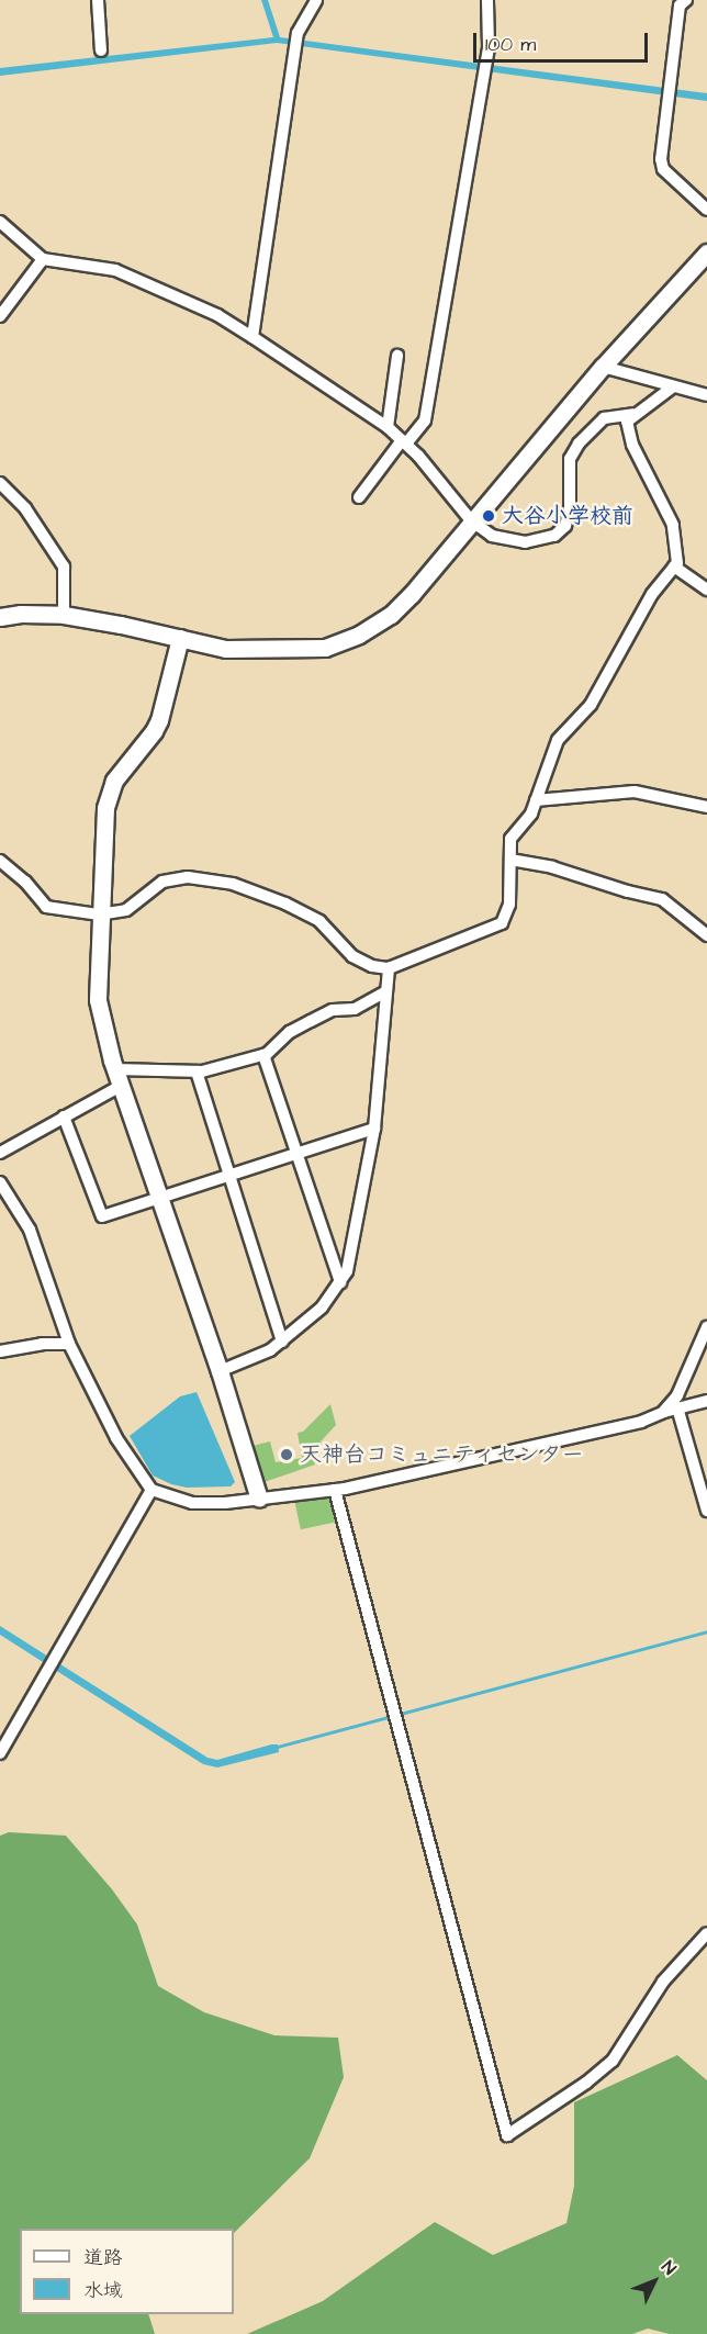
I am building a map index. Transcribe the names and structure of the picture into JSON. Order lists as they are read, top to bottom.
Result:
{
  "places": ["大谷小学校前", "天神台コミュニティセンター"],
  "legend": ["道路", "水域"],
  "scale_bar": "100 m",
  "north": "top right"
}
